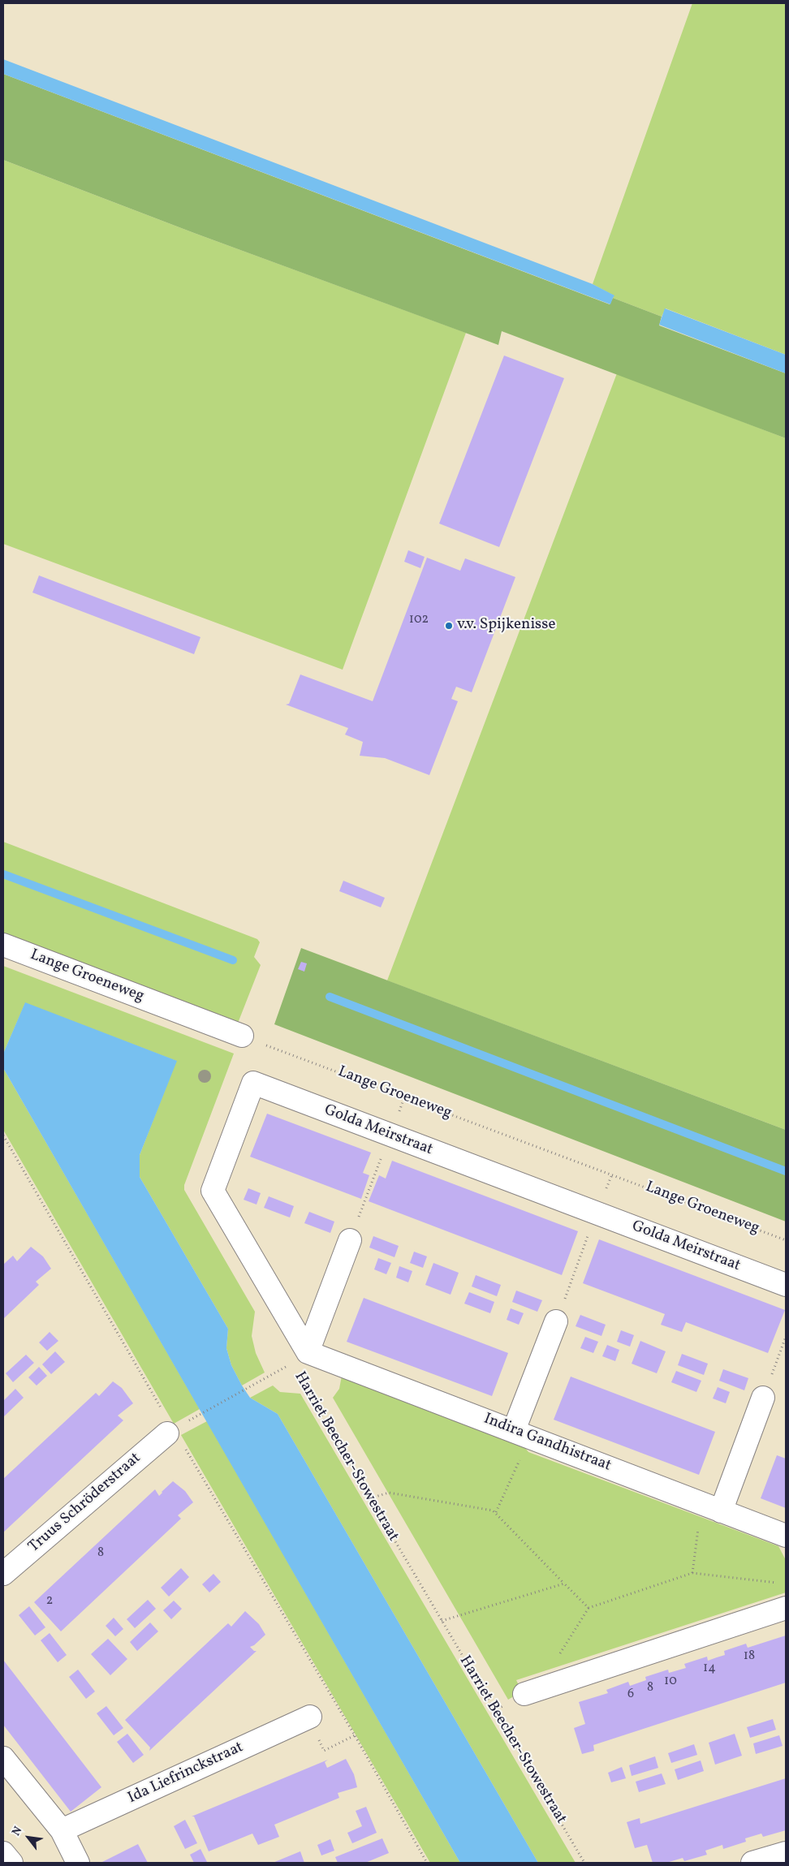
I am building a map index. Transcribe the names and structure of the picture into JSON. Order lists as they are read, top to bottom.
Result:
{
  "streets": {
    "street": [
      "Lange Groeneweg",
      "Golda Meirstraat",
      "Indira Gandhistraat",
      "Truus Schröderstraat",
      "Ida Liefrinckstraat"
    ],
    "path": ["Harriet Beecher-Stowestraat"]
  },
  "crossings": [
    ["Golda Meirstraat", "Indira Gandhistraat"]
  ],
  "places": ["v.v. Spijkenisse"],
  "house_numbers": [
    "102",
    "8",
    "2",
    "18",
    "14",
    "10",
    "8",
    "6"
  ],
  "north": "top left"
}
